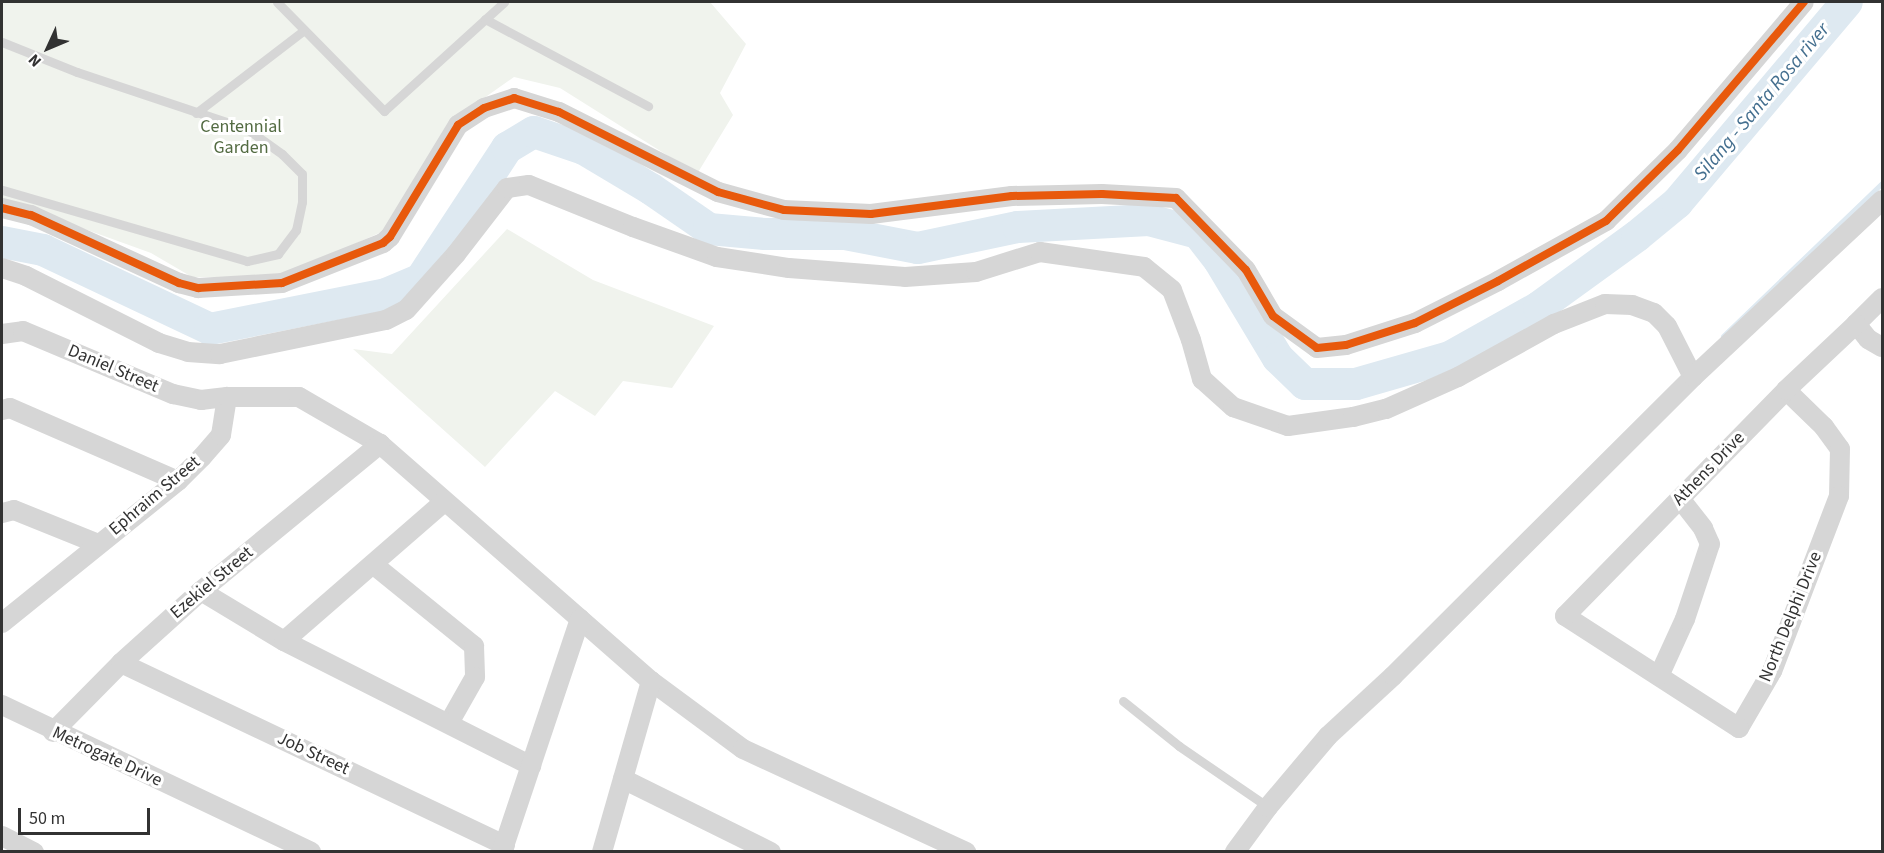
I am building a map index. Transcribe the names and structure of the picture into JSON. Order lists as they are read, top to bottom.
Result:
{
  "streets": {
    "street": [
      "Daniel Street",
      "Athens Drive",
      "Ephraim Street",
      "Ezekiel Street",
      "North Delphi Drive",
      "Job Street",
      "Metrogate Drive"
    ]
  },
  "crossings": [
    ["Daniel Street", "Ephraim Street"],
    ["Athens Drive", "North Delphi Drive"],
    ["Ezekiel Street", "Job Street"],
    ["Ezekiel Street", "Metrogate Drive"]
  ],
  "water": ["Silang - Santa Rosa river"],
  "parks": ["Centennial Garden"],
  "scale_bar": "50 m",
  "north": "bottom left"
}
